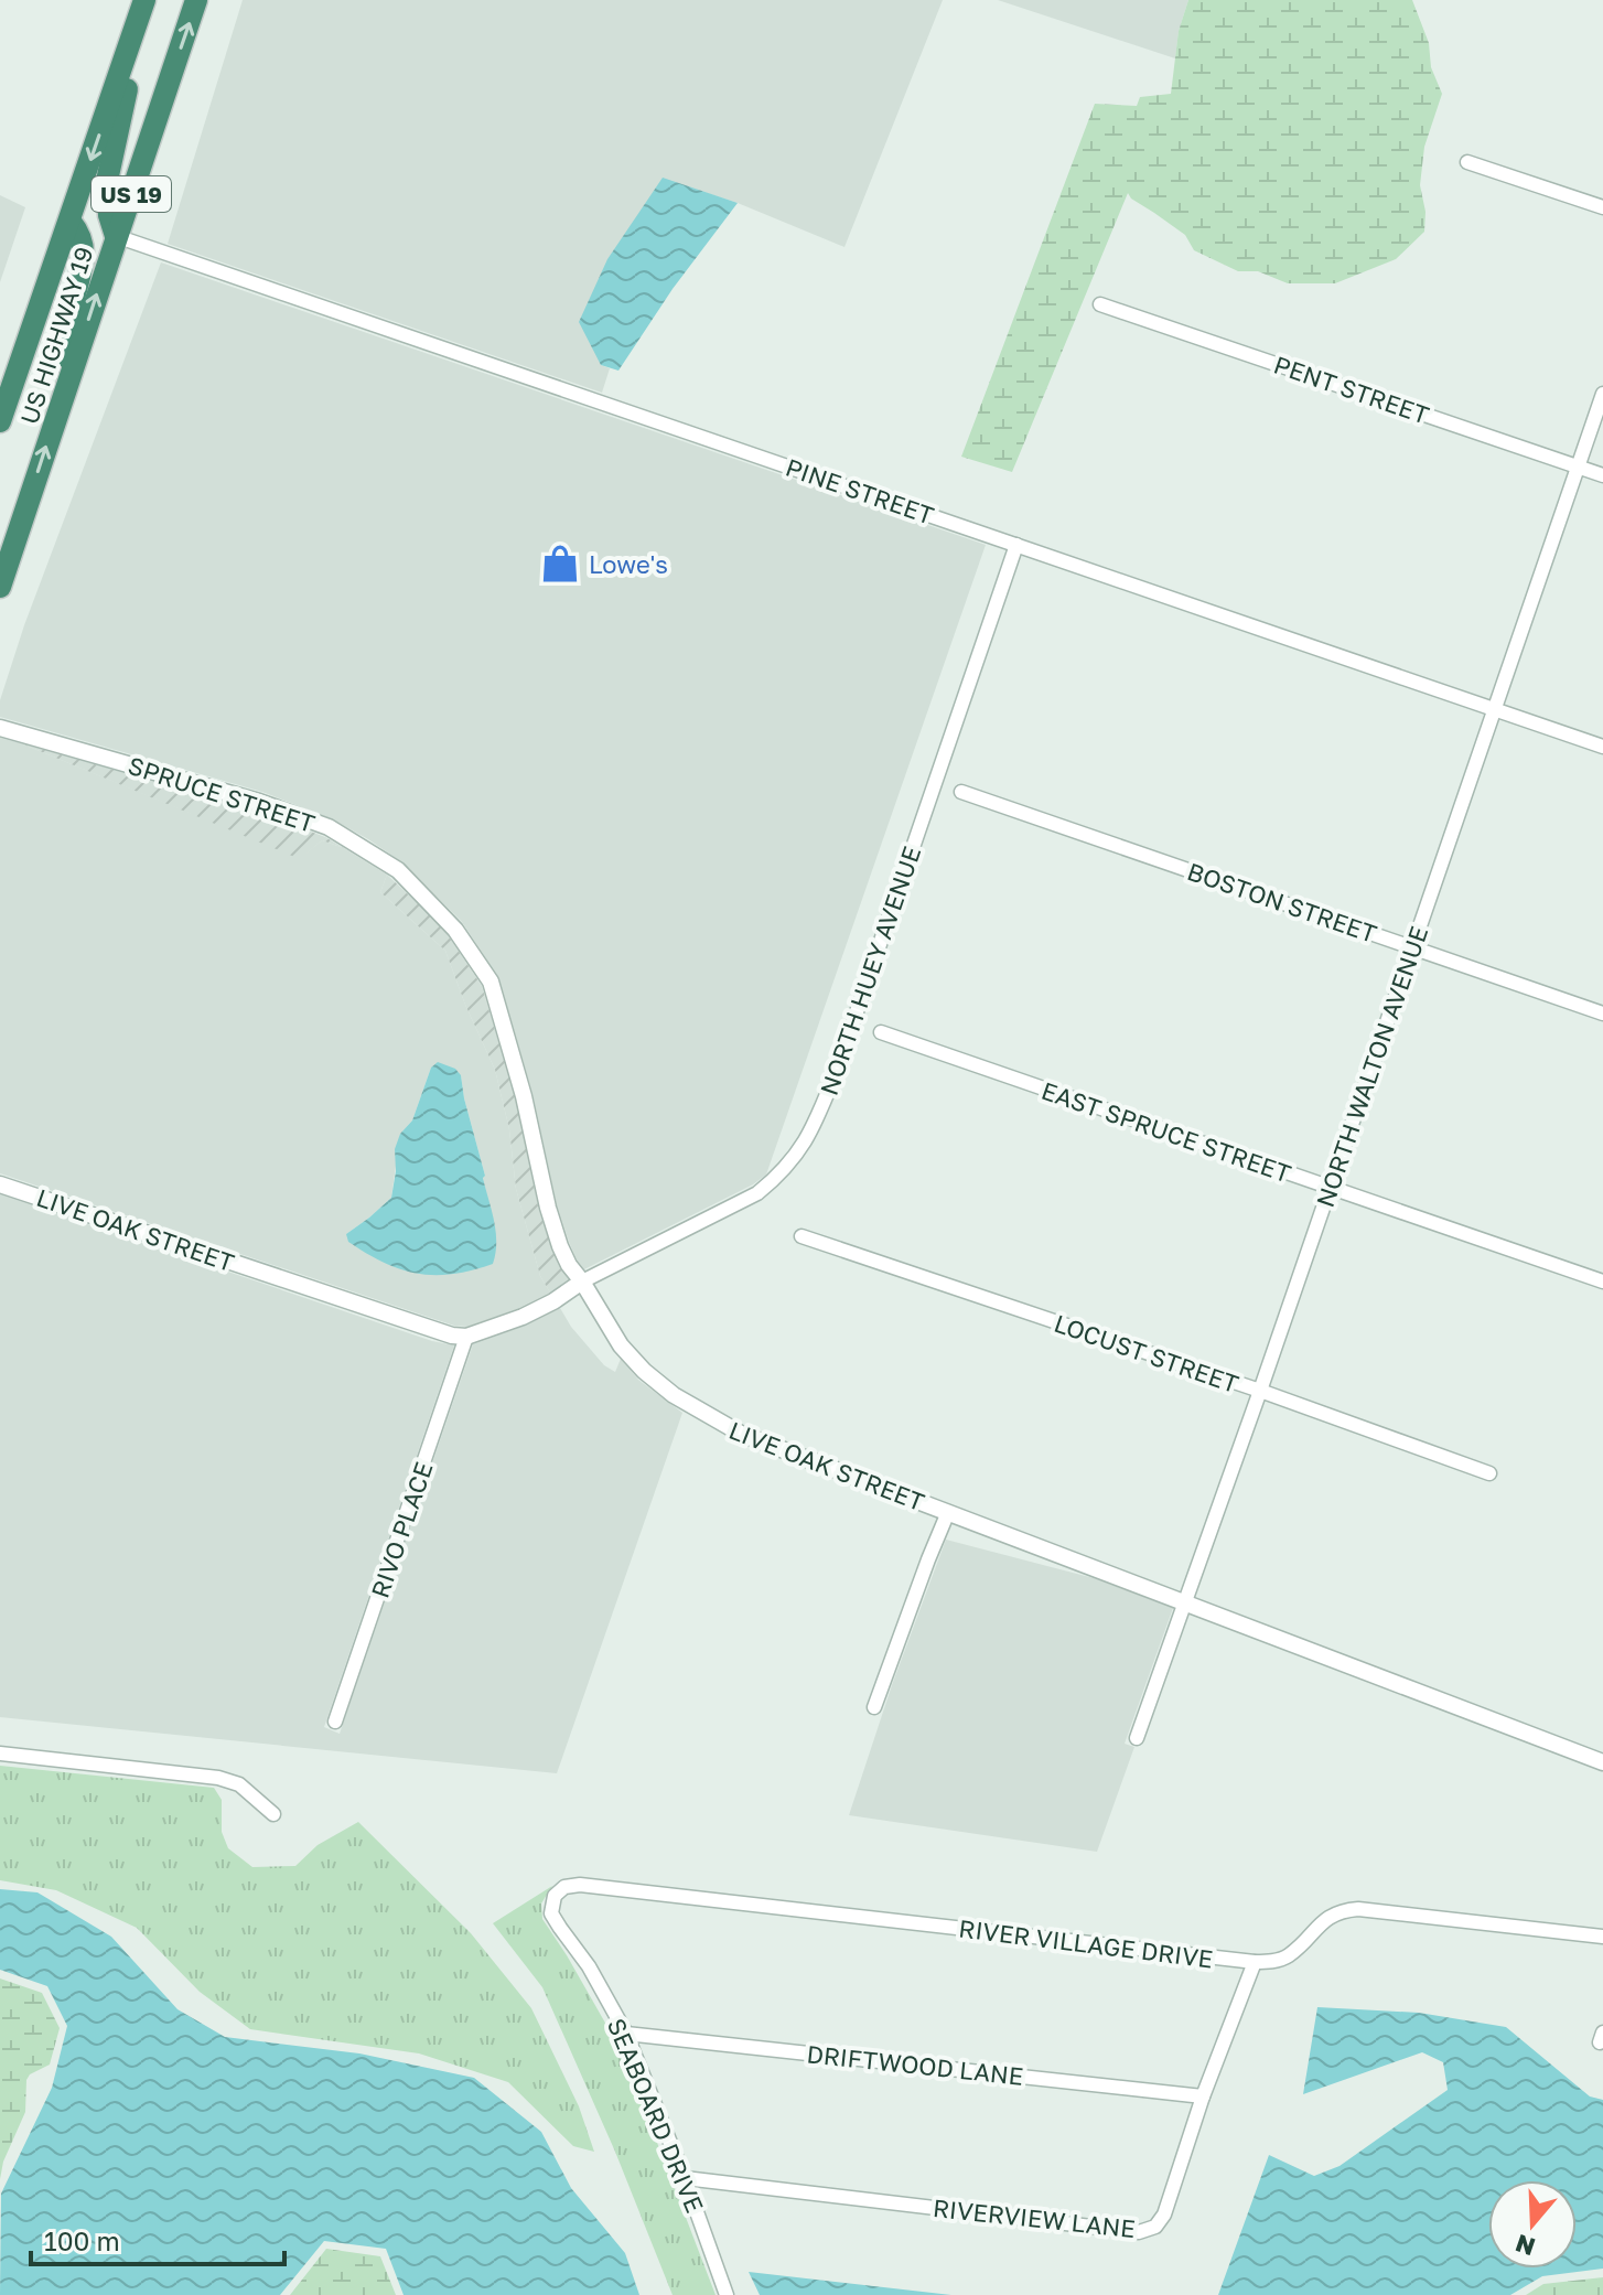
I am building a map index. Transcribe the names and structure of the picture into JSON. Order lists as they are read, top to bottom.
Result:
{
  "streets": {
    "highway": ["US 19", "US HIGHWAY 19"],
    "street": [
      "PENT STREET",
      "PINE STREET",
      "SPRUCE STREET",
      "BOSTON STREET",
      "NORTH HUEY AVENUE",
      "NORTH WALTON AVENUE",
      "EAST SPRUCE STREET",
      "LIVE OAK STREET",
      "LOCUST STREET",
      "RIVO PLACE",
      "RIVER VILLAGE DRIVE",
      "DRIFTWOOD LANE",
      "SEABOARD DRIVE",
      "RIVERVIEW LANE"
    ]
  },
  "crossings": [
    ["US HIGHWAY 19", "PINE STREET"],
    ["PENT STREET", "NORTH WALTON AVENUE"],
    ["PINE STREET", "NORTH HUEY AVENUE"],
    ["PINE STREET", "NORTH WALTON AVENUE"],
    ["SPRUCE STREET", "NORTH HUEY AVENUE"],
    ["SPRUCE STREET", "LIVE OAK STREET"],
    ["BOSTON STREET", "NORTH WALTON AVENUE"],
    ["NORTH HUEY AVENUE", "LIVE OAK STREET"],
    ["NORTH WALTON AVENUE", "EAST SPRUCE STREET"],
    ["NORTH WALTON AVENUE", "LIVE OAK STREET"],
    ["NORTH WALTON AVENUE", "LOCUST STREET"],
    ["LIVE OAK STREET", "RIVO PLACE"],
    ["RIVER VILLAGE DRIVE", "SEABOARD DRIVE"],
    ["RIVER VILLAGE DRIVE", "RIVERVIEW LANE"],
    ["DRIFTWOOD LANE", "SEABOARD DRIVE"],
    ["DRIFTWOOD LANE", "RIVERVIEW LANE"],
    ["SEABOARD DRIVE", "RIVERVIEW LANE"]
  ],
  "places": {
    "shop": ["Lowe's"]
  },
  "scale_bar": "100 m",
  "north": "bottom"
}
